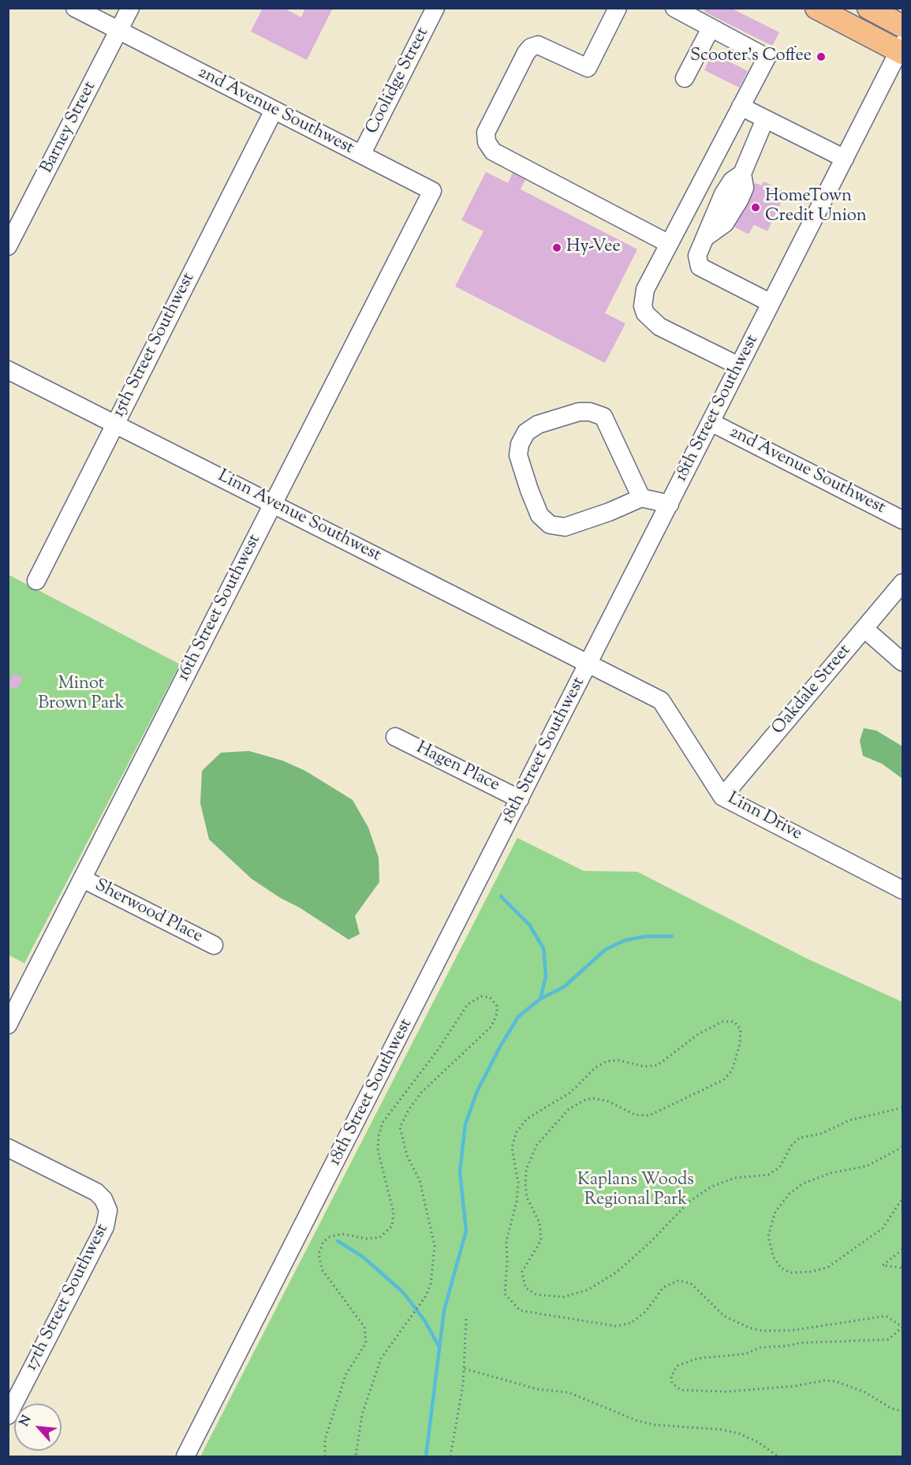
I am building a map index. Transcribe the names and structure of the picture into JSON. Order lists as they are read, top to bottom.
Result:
{
  "streets": {
    "street": [
      "Coolidge Street",
      "2nd Avenue Southwest",
      "Barney Street",
      "15th Street Southwest",
      "18th Street Southwest",
      "Linn Avenue Southwest",
      "16th Street Southwest",
      "Oakdale Street",
      "Hagen Place",
      "Linn Drive",
      "Sherwood Place",
      "17th Street Southwest"
    ]
  },
  "crossings": [
    ["Coolidge Street", "2nd Avenue Southwest"],
    ["2nd Avenue Southwest", "Barney Street"],
    ["2nd Avenue Southwest", "15th Street Southwest"],
    ["2nd Avenue Southwest", "18th Street Southwest"],
    ["2nd Avenue Southwest", "16th Street Southwest"],
    ["15th Street Southwest", "Linn Avenue Southwest"],
    ["18th Street Southwest", "Linn Avenue Southwest"],
    ["18th Street Southwest", "Hagen Place"],
    ["18th Street Southwest", "Linn Drive"],
    ["Linn Avenue Southwest", "16th Street Southwest"],
    ["Linn Avenue Southwest", "Linn Drive"],
    ["16th Street Southwest", "Sherwood Place"],
    ["Oakdale Street", "Linn Drive"]
  ],
  "parks": ["Minot Brown Park", "Kaplans Woods Regional Park"],
  "places": ["Scooter's Coffee", "HomeTown Credit Union", "Hy-Vee"],
  "north": "top left"
}
